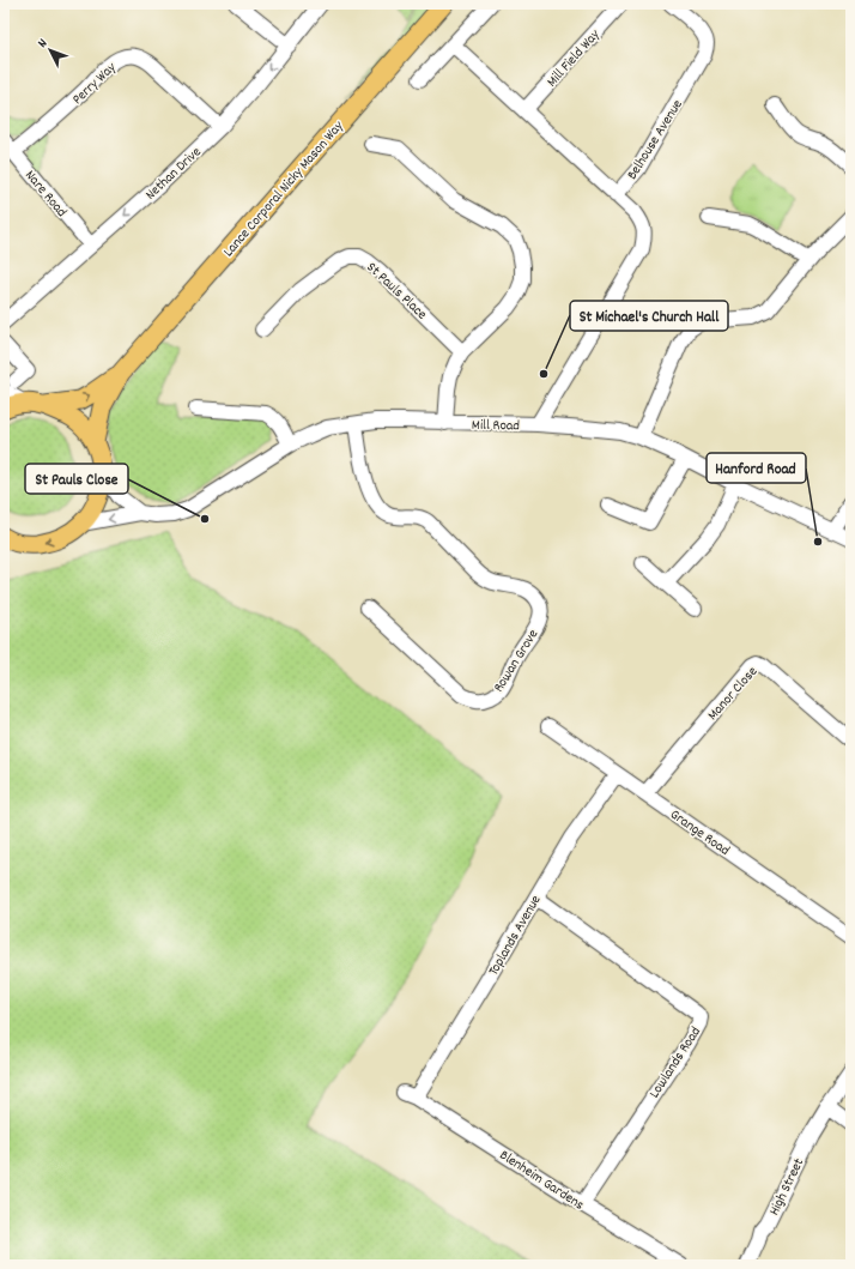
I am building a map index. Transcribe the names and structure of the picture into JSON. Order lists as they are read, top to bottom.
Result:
{
  "streets": {
    "main road": ["Lance Corporal Nicky Mason Way"],
    "street": [
      "Mill Field Way",
      "Perry Way",
      "Belhouse Avenue",
      "Nethan Drive",
      "Nare Road",
      "St Pauls Place",
      "Mill Road",
      "Rowan Grove",
      "Manor Close",
      "Grange Road",
      "Toplands Avenue",
      "Lowlands Road",
      "Blenheim Gardens",
      "High Street"
    ]
  },
  "crossings": [
    ["Mill Field Way", "Belhouse Avenue"],
    ["Perry Way", "Nethan Drive"],
    ["Perry Way", "Nare Road"],
    ["Nethan Drive", "Nare Road"],
    ["Mill Road", "Rowan Grove"],
    ["Manor Close", "Grange Road"],
    ["Grange Road", "Toplands Avenue"],
    ["Toplands Avenue", "Lowlands Road"],
    ["Toplands Avenue", "Blenheim Gardens"],
    ["Lowlands Road", "Blenheim Gardens"]
  ],
  "one_way": ["Nethan Drive"],
  "places": ["St Michael's Church Hall", "St Pauls Close", "Hanford Road"],
  "north": "top left"
}
